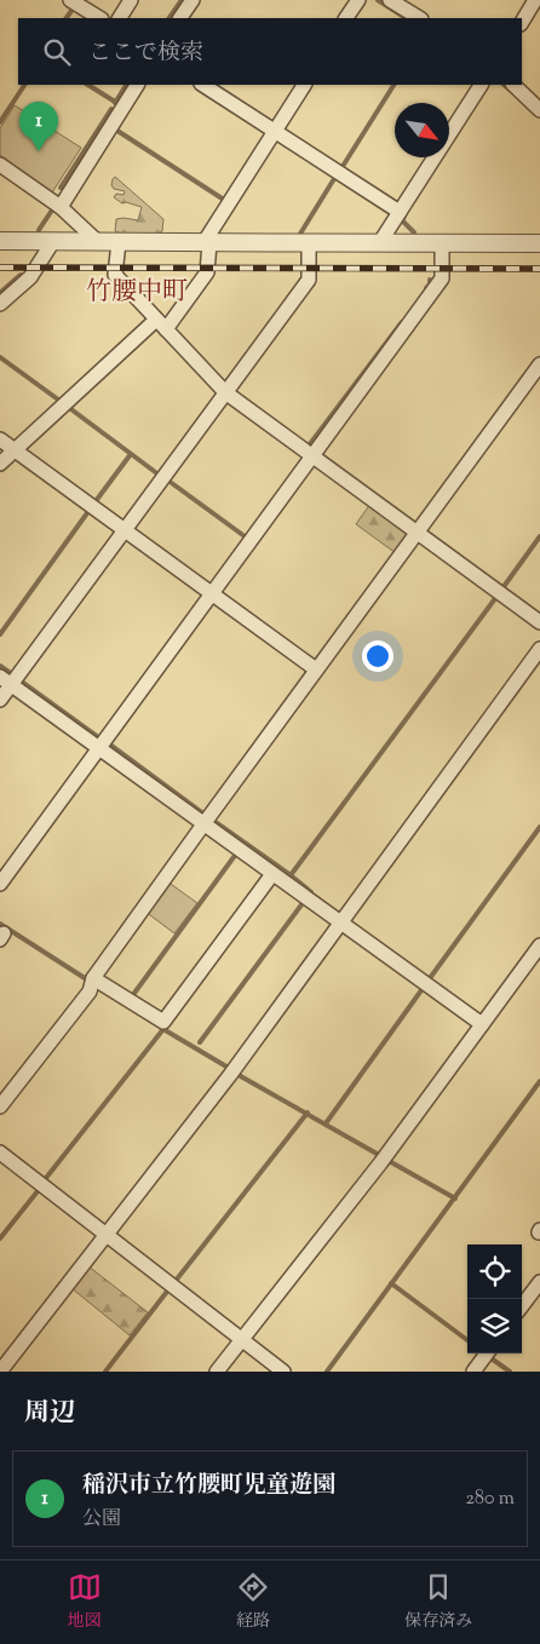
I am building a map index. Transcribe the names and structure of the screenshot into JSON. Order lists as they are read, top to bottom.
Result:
{
  "districts": ["竹腰中町"],
  "north": "bottom right",
  "page": {
    "search": "ここで検索",
    "pins": "1",
    "heading": "周辺",
    "list": [
      {
        "mark": "1",
        "name": "稲沢市立竹腰町児童遊園",
        "note": "公園",
        "value": "280 m"
      }
    ],
    "nav": ["地図", "経路", "保存済み"]
  }
}
